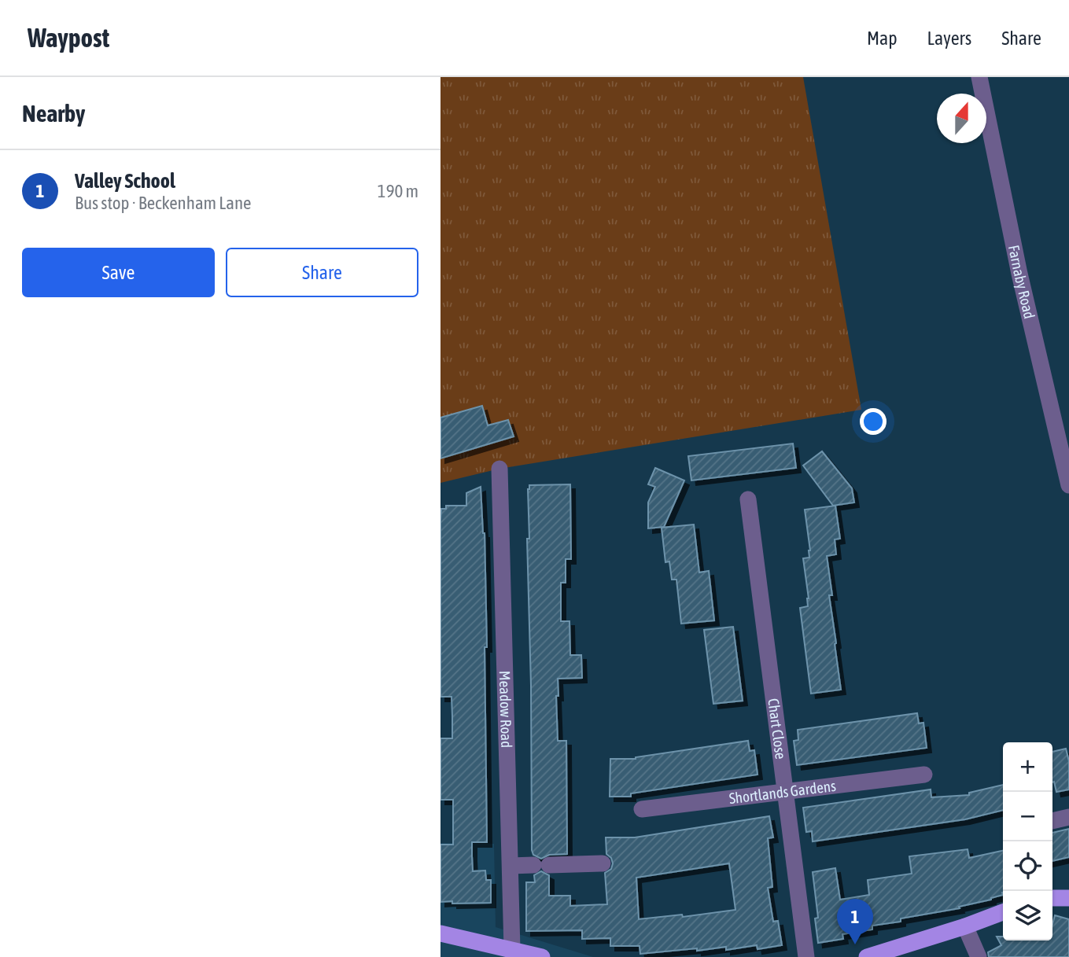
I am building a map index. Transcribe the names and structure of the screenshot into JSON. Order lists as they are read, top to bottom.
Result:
{
  "streets": {
    "street": [
      "Farnaby Road",
      "Meadow Road",
      "Chart Close",
      "Shortlands Gardens"
    ]
  },
  "crossings": [
    ["Chart Close", "Shortlands Gardens"]
  ],
  "north": "top",
  "page": {
    "header": "Waypost",
    "nav": ["Map", "Layers", "Share"],
    "heading": "Nearby",
    "list": [
      {
        "mark": "1",
        "name": "Valley School",
        "note": "Bus stop · Beckenham Lane",
        "value": "190 m"
      }
    ],
    "buttons": ["Save", "Share"],
    "map_buttons": ["+", "−"],
    "pins": "1"
  }
}
